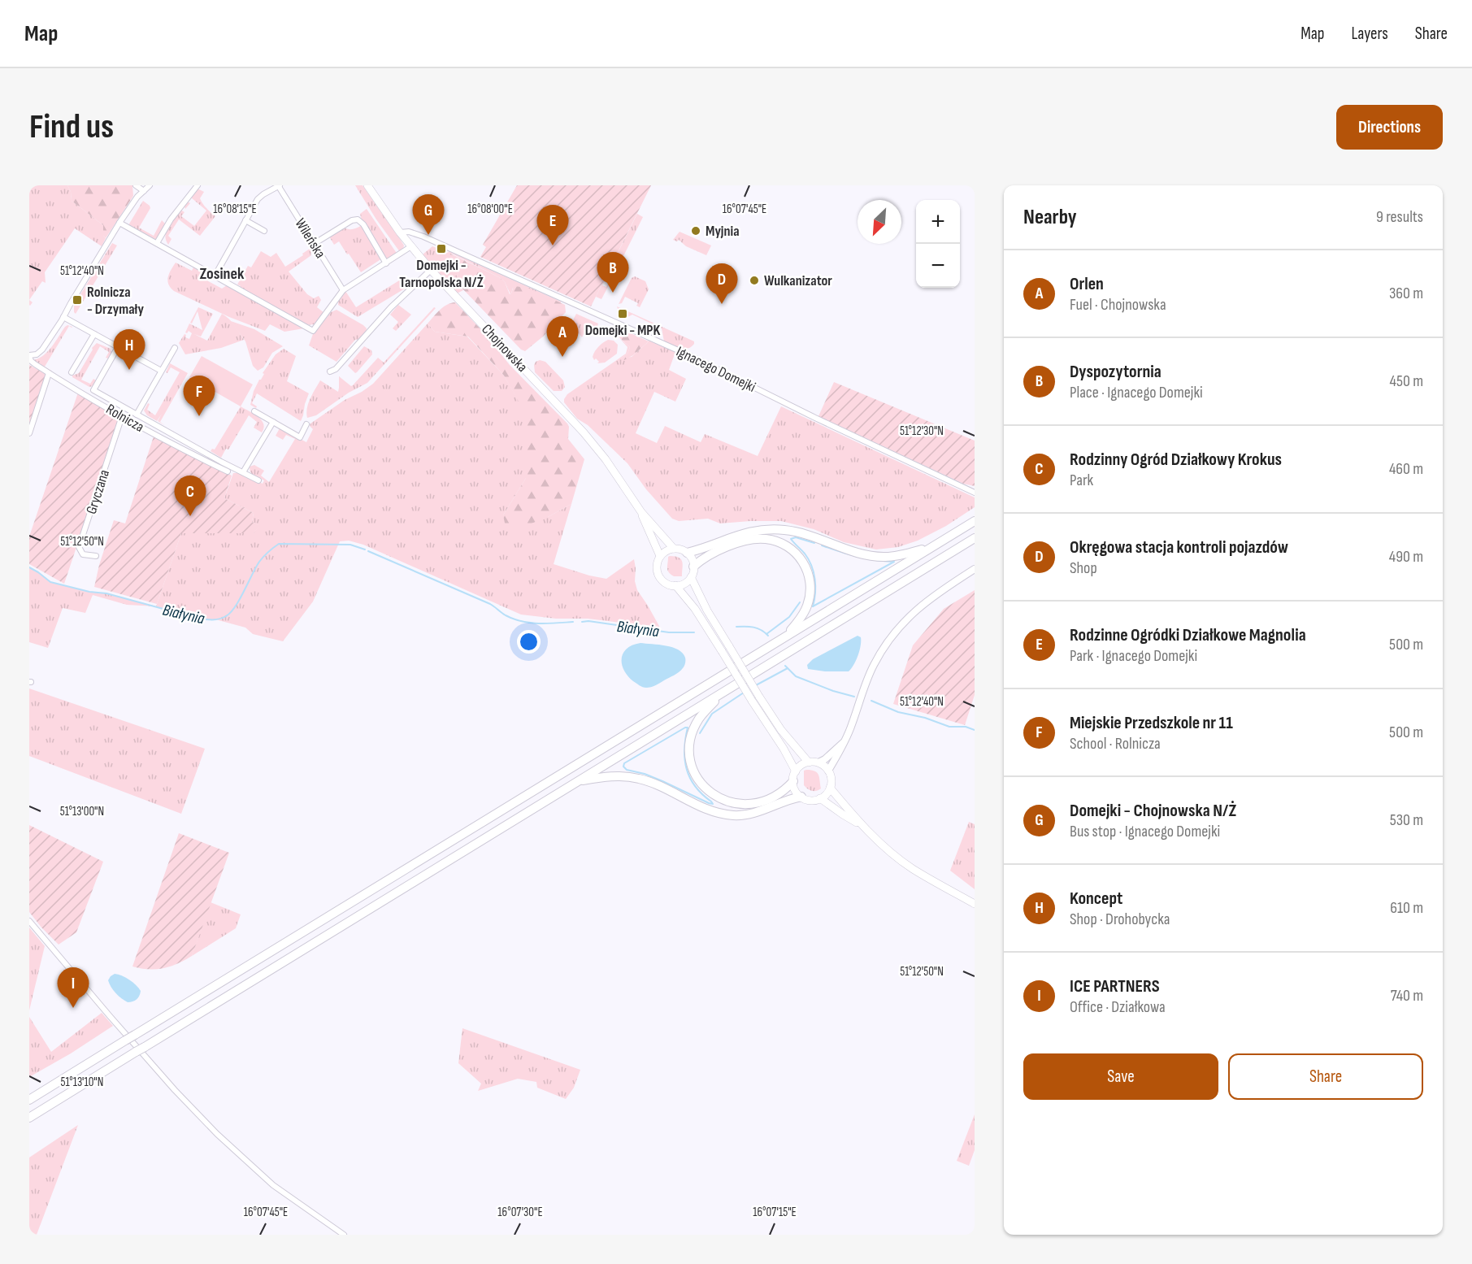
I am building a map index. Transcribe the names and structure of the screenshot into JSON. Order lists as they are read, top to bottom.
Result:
{
  "streets": {
    "main road": ["Chojnowska"],
    "street": [
      "Wileńska",
      "Ignacego Domejki",
      "Rolnicza",
      "Gryczana"
    ]
  },
  "crossings": [
    ["Chojnowska", "Ignacego Domejki"],
    ["Rolnicza", "Gryczana"]
  ],
  "districts": ["Zosinek"],
  "water": ["Białynia"],
  "places": {
    "other": ["Myjnia", "Wulkanizator"],
    "transit": ["Domejki - Tarnopolska N/Ż", "Rolnicza - Drzymały", "Domejki - MPK"]
  },
  "north": "bottom left",
  "page": {
    "header": "Map",
    "nav": ["Map", "Layers", "Share"],
    "buttons": [
      "Directions",
      ["Save", "Share"]
    ],
    "title": "Find us",
    "heading": ["Nearby", "9 results"],
    "pins": [
      "G",
      "E",
      "B",
      "D",
      "A",
      "H",
      "F",
      "C",
      "I"
    ],
    "map_buttons": ["+", "−"],
    "list": [
      {
        "mark": "A",
        "name": "Orlen",
        "note": "Fuel · Chojnowska",
        "value": "360 m"
      },
      {
        "mark": "B",
        "name": "Dyspozytornia",
        "note": "Place · Ignacego Domejki",
        "value": "450 m"
      },
      {
        "mark": "C",
        "name": "Rodzinny Ogród Działkowy Krokus",
        "note": "Park",
        "value": "460 m"
      },
      {
        "mark": "D",
        "name": "Okręgowa stacja kontroli pojazdów",
        "note": "Shop",
        "value": "490 m"
      },
      {
        "mark": "E",
        "name": "Rodzinne Ogródki Działkowe Magnolia",
        "note": "Park · Ignacego Domejki",
        "value": "500 m"
      },
      {
        "mark": "F",
        "name": "Miejskie Przedszkole nr 11",
        "note": "School · Rolnicza",
        "value": "500 m"
      },
      {
        "mark": "G",
        "name": "Domejki - Chojnowska N/Ż",
        "note": "Bus stop · Ignacego Domejki",
        "value": "530 m"
      },
      {
        "mark": "H",
        "name": "Koncept",
        "note": "Shop · Drohobycka",
        "value": "610 m"
      },
      {
        "mark": "I",
        "name": "ICE PARTNERS",
        "note": "Office · Działkowa",
        "value": "740 m"
      }
    ]
  },
  "coordinates": [
    "16°08'15\"E",
    "16°08'00\"E",
    "16°07'45\"E",
    "51°12'40\"N",
    "51°12'30\"N",
    "51°12'50\"N",
    "51°13'00\"N",
    "51°13'10\"N",
    "16°07'30\"E",
    "16°07'15\"E"
  ]
}
